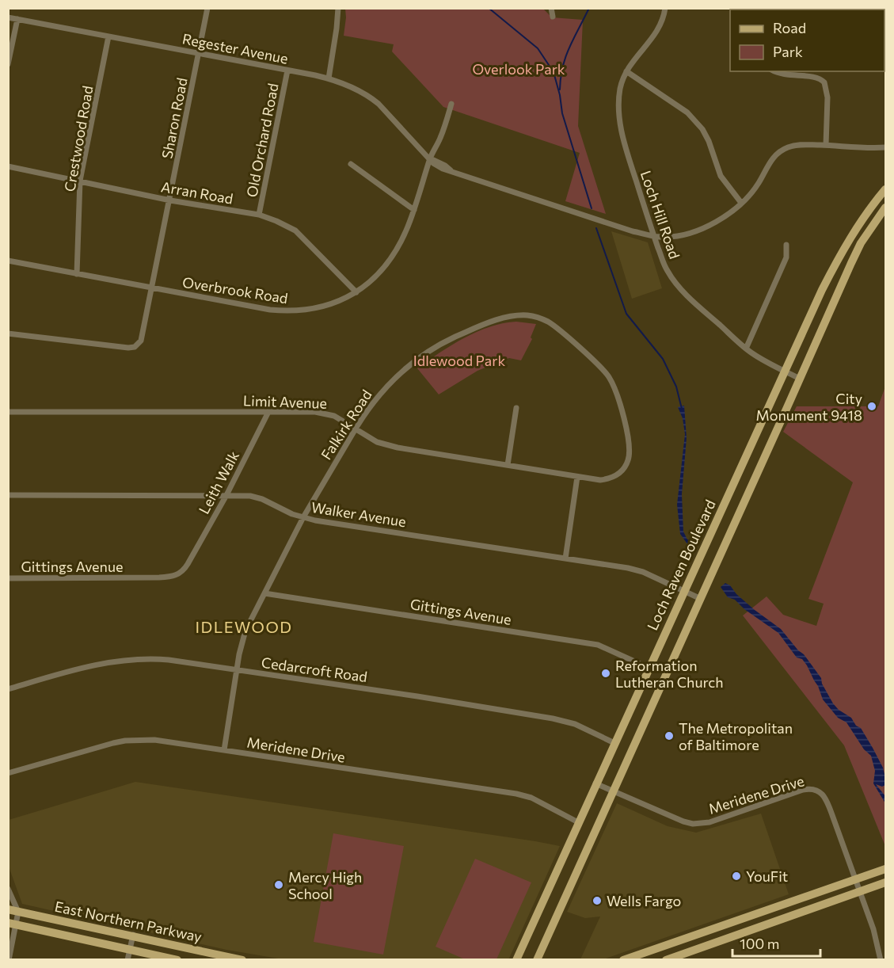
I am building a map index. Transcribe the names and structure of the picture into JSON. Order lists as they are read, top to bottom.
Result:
{
  "streets": {
    "main road": ["Loch Raven Boulevard", "East Northern Parkway"],
    "street": [
      "Regester Avenue",
      "Sharon Road",
      "Crestwood Road",
      "Old Orchard Road",
      "Arran Road",
      "Loch Hill Road",
      "Overbrook Road",
      "Limit Avenue",
      "Falkirk Road",
      "Leith Walk",
      "Walker Avenue",
      "Gittings Avenue",
      "Cedarcroft Road",
      "Meridene Drive"
    ]
  },
  "crossings": [
    ["Regester Avenue", "Sharon Road"],
    ["Regester Avenue", "Crestwood Road"],
    ["Regester Avenue", "Old Orchard Road"],
    ["Regester Avenue", "Loch Hill Road"],
    ["Regester Avenue", "Overbrook Road"],
    ["Sharon Road", "Arran Road"],
    ["Sharon Road", "Overbrook Road"],
    ["Crestwood Road", "Arran Road"],
    ["Crestwood Road", "Overbrook Road"],
    ["Old Orchard Road", "Arran Road"],
    ["Arran Road", "Overbrook Road"],
    ["Loch Hill Road", "Loch Raven Boulevard"],
    ["Limit Avenue", "Falkirk Road"],
    ["Limit Avenue", "Leith Walk"],
    ["Falkirk Road", "Walker Avenue"],
    ["Falkirk Road", "Gittings Avenue"],
    ["Falkirk Road", "Cedarcroft Road"],
    ["Falkirk Road", "Meridene Drive"],
    ["Leith Walk", "Walker Avenue"],
    ["Leith Walk", "Gittings Avenue"],
    ["Walker Avenue", "Loch Raven Boulevard"],
    ["Loch Raven Boulevard", "Gittings Avenue"],
    ["Loch Raven Boulevard", "Cedarcroft Road"],
    ["Loch Raven Boulevard", "Meridene Drive"]
  ],
  "districts": ["IDLEWOOD"],
  "parks": ["Overlook Park", "Idlewood Park"],
  "places": [
    "City Monument 9418",
    "Reformation Lutheran Church",
    "The Metropolitan of Baltimore",
    "YouFit",
    "Mercy High School",
    "Wells Fargo"
  ],
  "legend": ["Road", "Park"],
  "scale_bar": "100 m"
}
